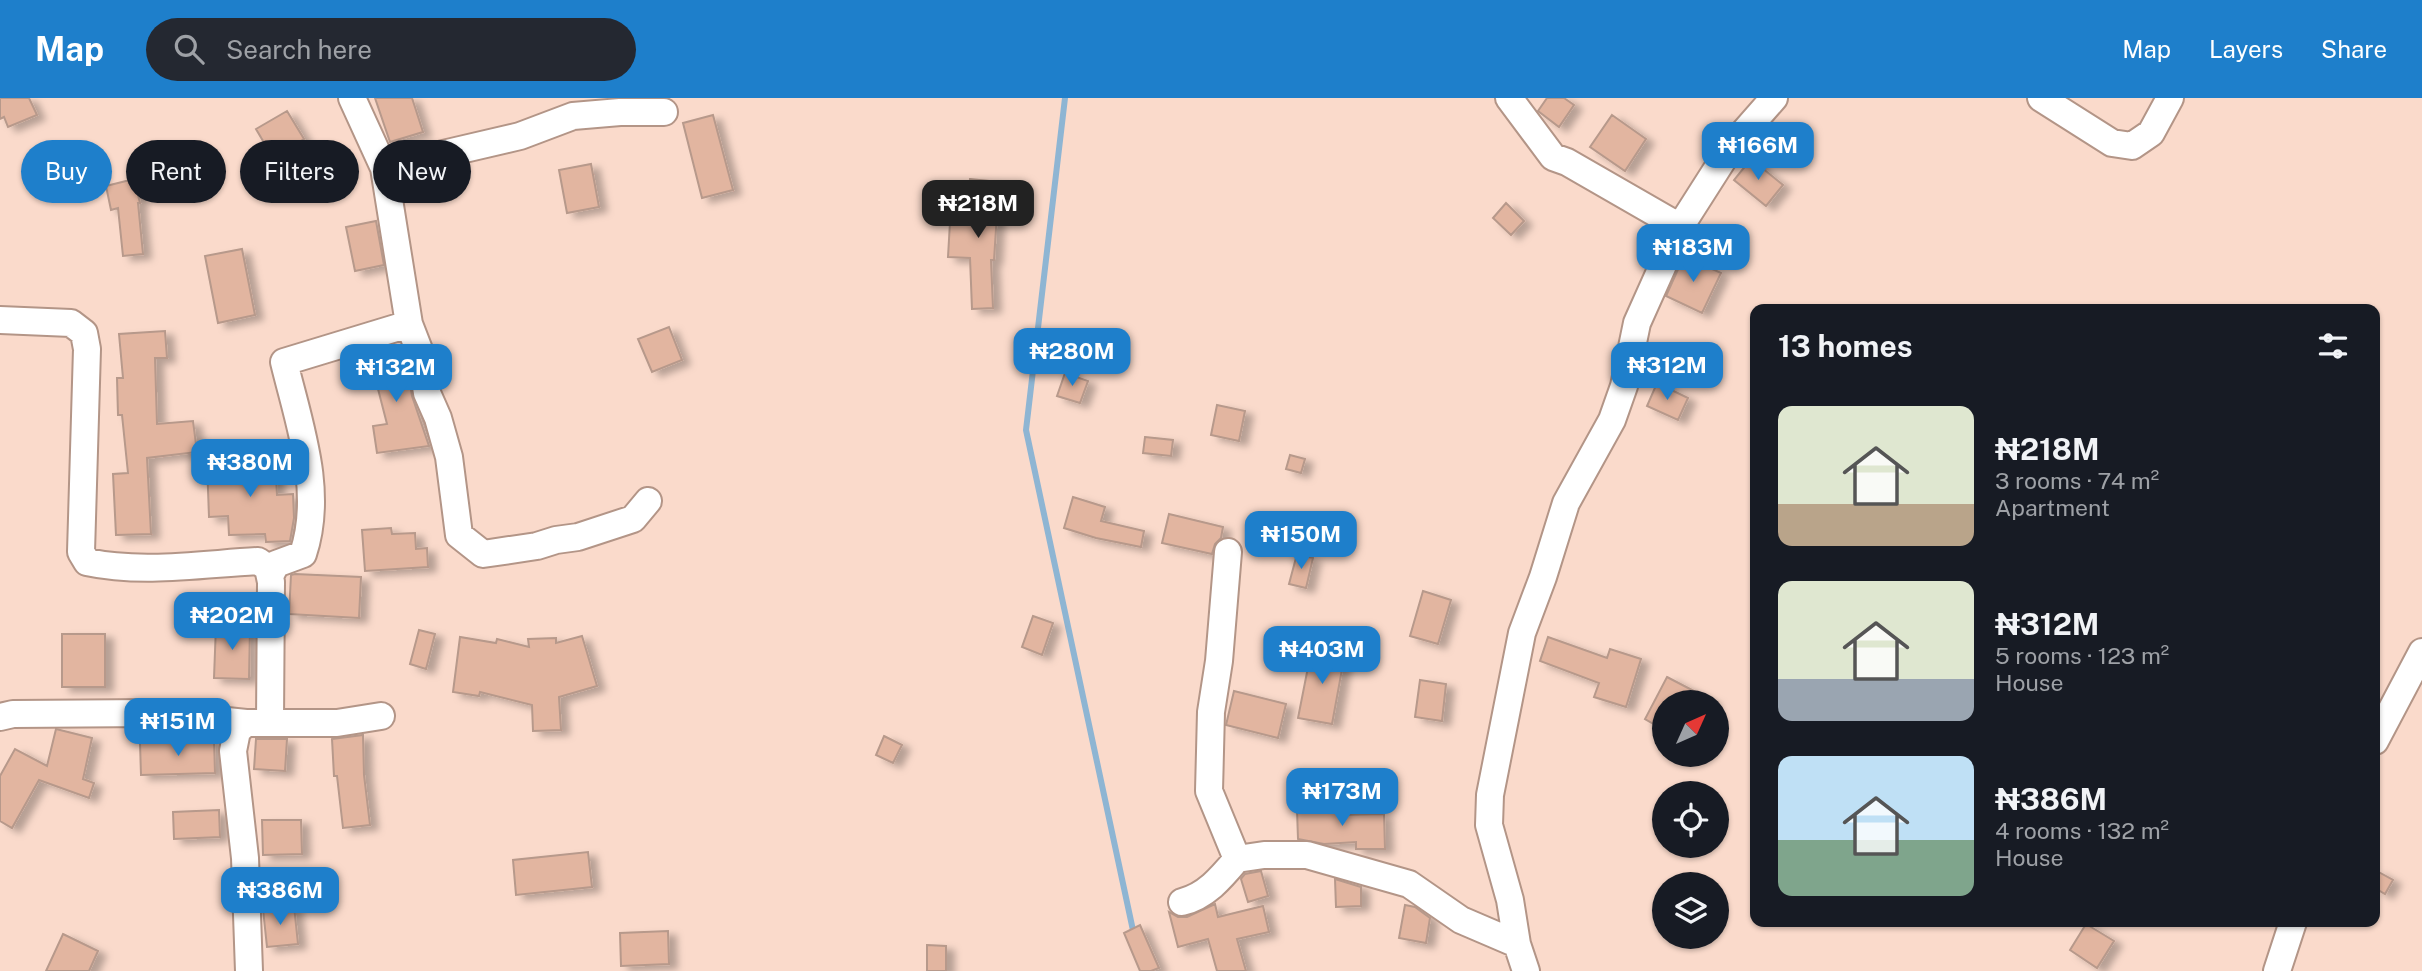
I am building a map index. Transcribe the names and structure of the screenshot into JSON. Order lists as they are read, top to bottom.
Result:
{
  "north": "top right",
  "page": {
    "header": "Map",
    "search": "Search here",
    "nav": ["Map", "Layers", "Share"],
    "price": [
      "₦166M",
      "₦218M",
      "₦183M",
      "₦280M",
      "₦312M",
      "₦132M",
      "₦380M",
      "₦150M",
      "₦202M",
      "₦403M",
      "₦151M",
      "₦173M",
      "₦386M"
    ],
    "chip": [
      "Buy",
      "Rent",
      "Filters",
      "New"
    ],
    "heading": "13 homes",
    "list": [
      {
        "name": "₦218M",
        "note": "3 rooms · 74 m² · Apartment"
      },
      {
        "name": "₦312M",
        "note": "5 rooms · 123 m² · House"
      },
      {
        "name": "₦386M",
        "note": "4 rooms · 132 m² · House"
      }
    ]
  }
}
